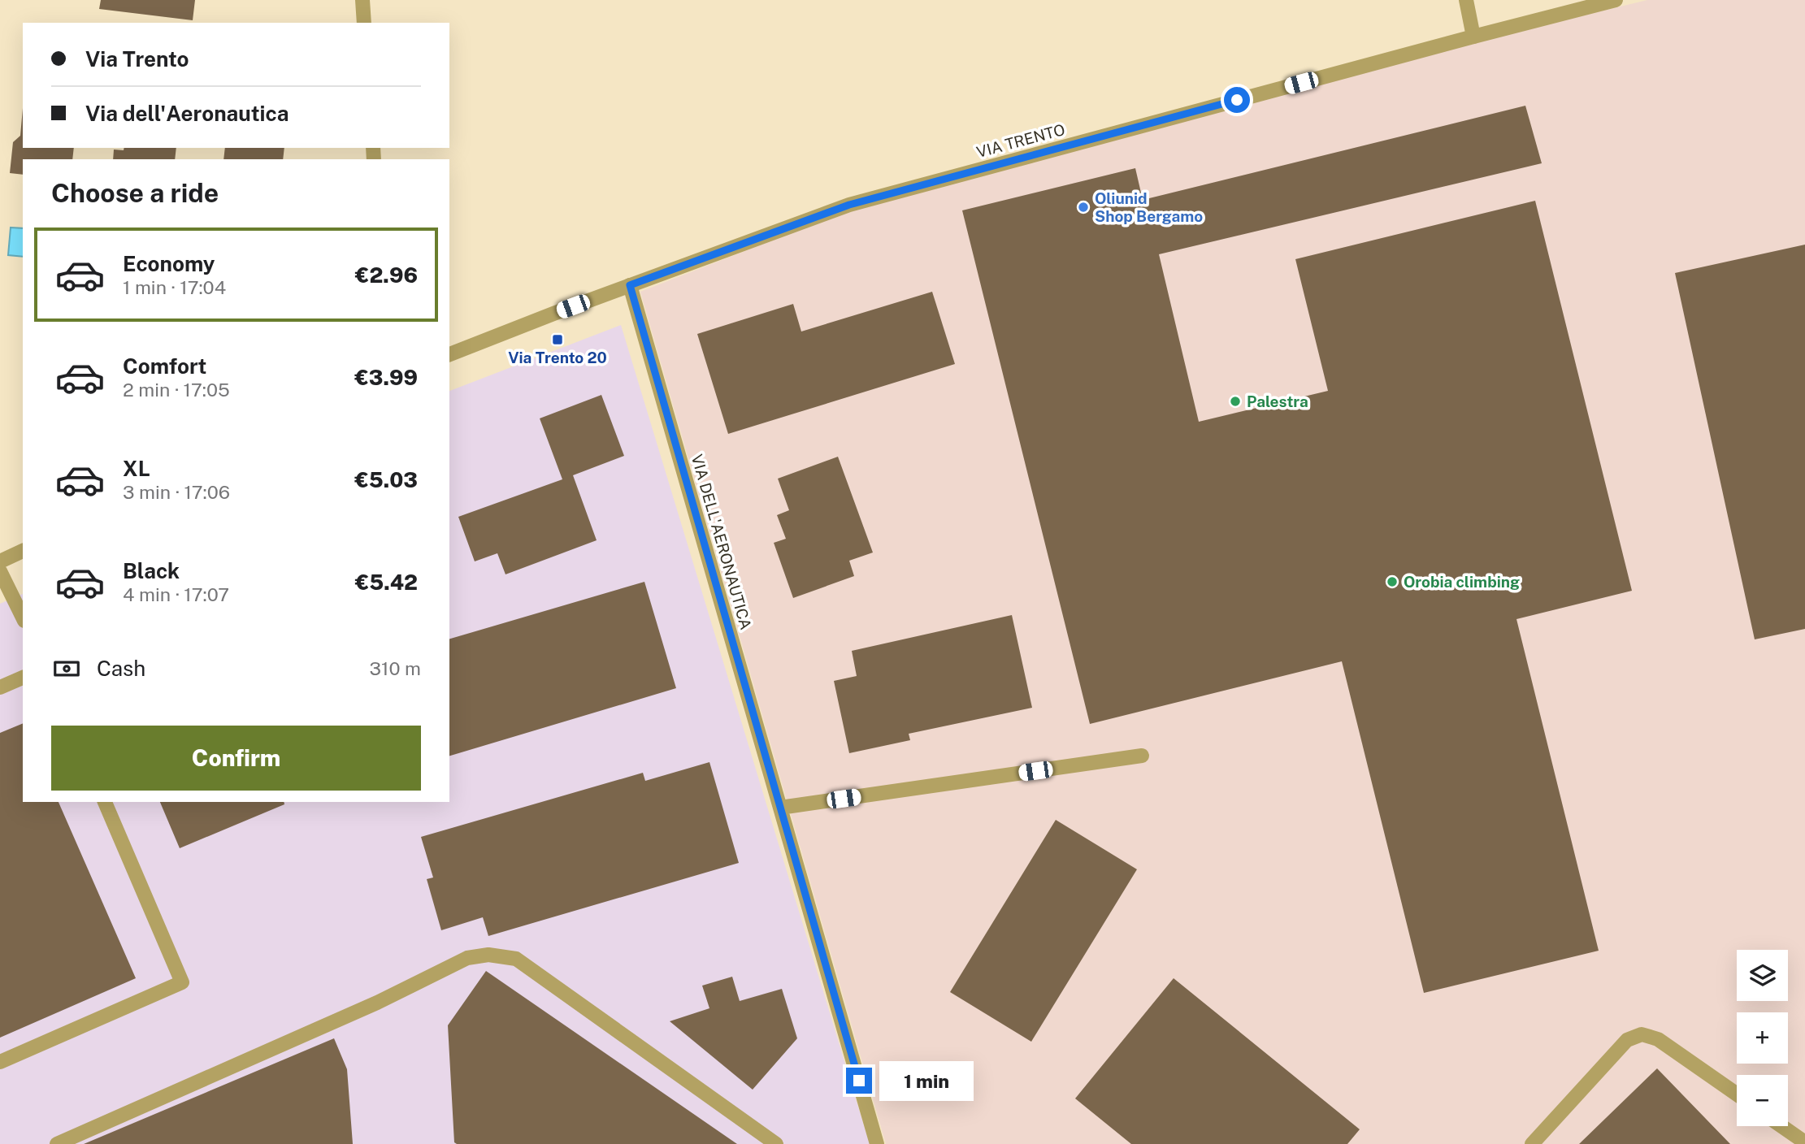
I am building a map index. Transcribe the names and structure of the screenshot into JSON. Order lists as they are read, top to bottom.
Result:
{
  "streets": {
    "street": ["VIA TRENTO", "VIA DELL'AERONAUTICA"]
  },
  "crossings": [
    ["VIA TRENTO", "VIA DELL'AERONAUTICA"]
  ],
  "places": {
    "other": ["Oliunid Shop Bergamo", "Palestra", "Orobia climbing"],
    "transit": ["Via Trento 20"]
  },
  "page": {
    "banner": ["Via Trento", "Via dell'Aeronautica"],
    "heading": "Choose a ride",
    "list": [
      {
        "name": "Economy",
        "note": "1 min · 17:04",
        "value": "€2.96"
      },
      {
        "name": "Comfort",
        "note": "2 min · 17:05",
        "value": "€3.99"
      },
      {
        "name": "XL",
        "note": "3 min · 17:06",
        "value": "€5.03"
      },
      {
        "name": "Black",
        "note": "4 min · 17:07",
        "value": "€5.42"
      }
    ],
    "pay": ["Cash", "310 m"],
    "buttons": "Confirm",
    "map_buttons": ["+", "−"],
    "bubble": "1 min"
  }
}
